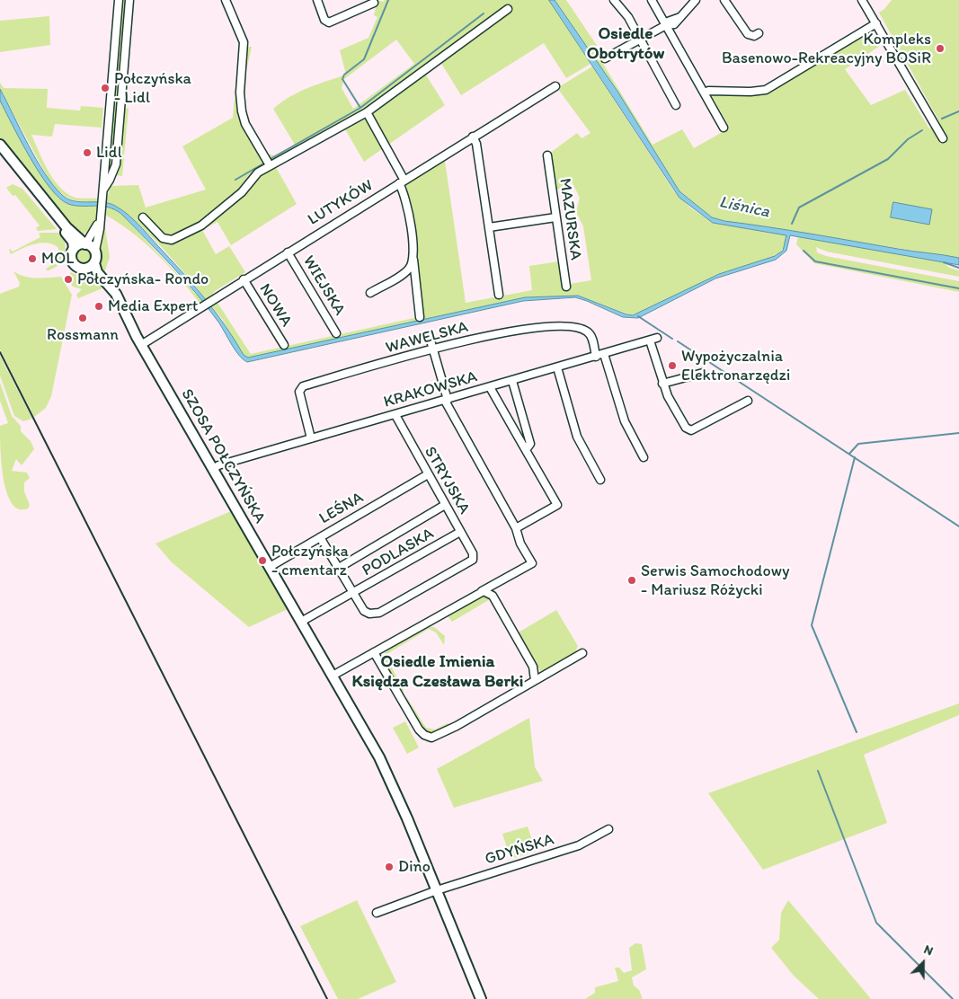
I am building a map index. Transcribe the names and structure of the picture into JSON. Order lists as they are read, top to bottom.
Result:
{
  "streets": {
    "main road": ["SZOSA POŁCZYŃSKA"],
    "street": [
      "LUTYKÓW",
      "MAZURSKA",
      "WIEJSKA",
      "NOWA",
      "WAWELSKA",
      "KRAKOWSKA",
      "STRYJSKA",
      "LEŚNA",
      "PODLASKA",
      "GDYŃSKA"
    ]
  },
  "crossings": [
    ["LUTYKÓW", "WIEJSKA"],
    ["LUTYKÓW", "NOWA"],
    ["LUTYKÓW", "SZOSA POŁCZYŃSKA"],
    ["WAWELSKA", "KRAKOWSKA"],
    ["KRAKOWSKA", "SZOSA POŁCZYŃSKA"],
    ["KRAKOWSKA", "STRYJSKA"],
    ["SZOSA POŁCZYŃSKA", "LEŚNA"],
    ["SZOSA POŁCZYŃSKA", "PODLASKA"],
    ["SZOSA POŁCZYŃSKA", "GDYŃSKA"],
    ["STRYJSKA", "LEŚNA"],
    ["STRYJSKA", "PODLASKA"]
  ],
  "districts": ["Osiedle Obotrytów", "Osiedle Imienia Księdza Czesława Berki"],
  "water": ["Liśnica"],
  "places": [
    "Kompleks Basenowo-Rekreacyjny BOSiR",
    "Połczyńska - Lidl",
    "Lidl",
    "MOL",
    "Połczyńska- Rondo",
    "Media Expert",
    "Rossmann",
    "Wypożyczalnia Elektronarzędzi",
    "Połczyńska - cmentarz",
    "Serwis Samochodowy - Mariusz Różycki",
    "Dino"
  ],
  "north": "top right"
}
